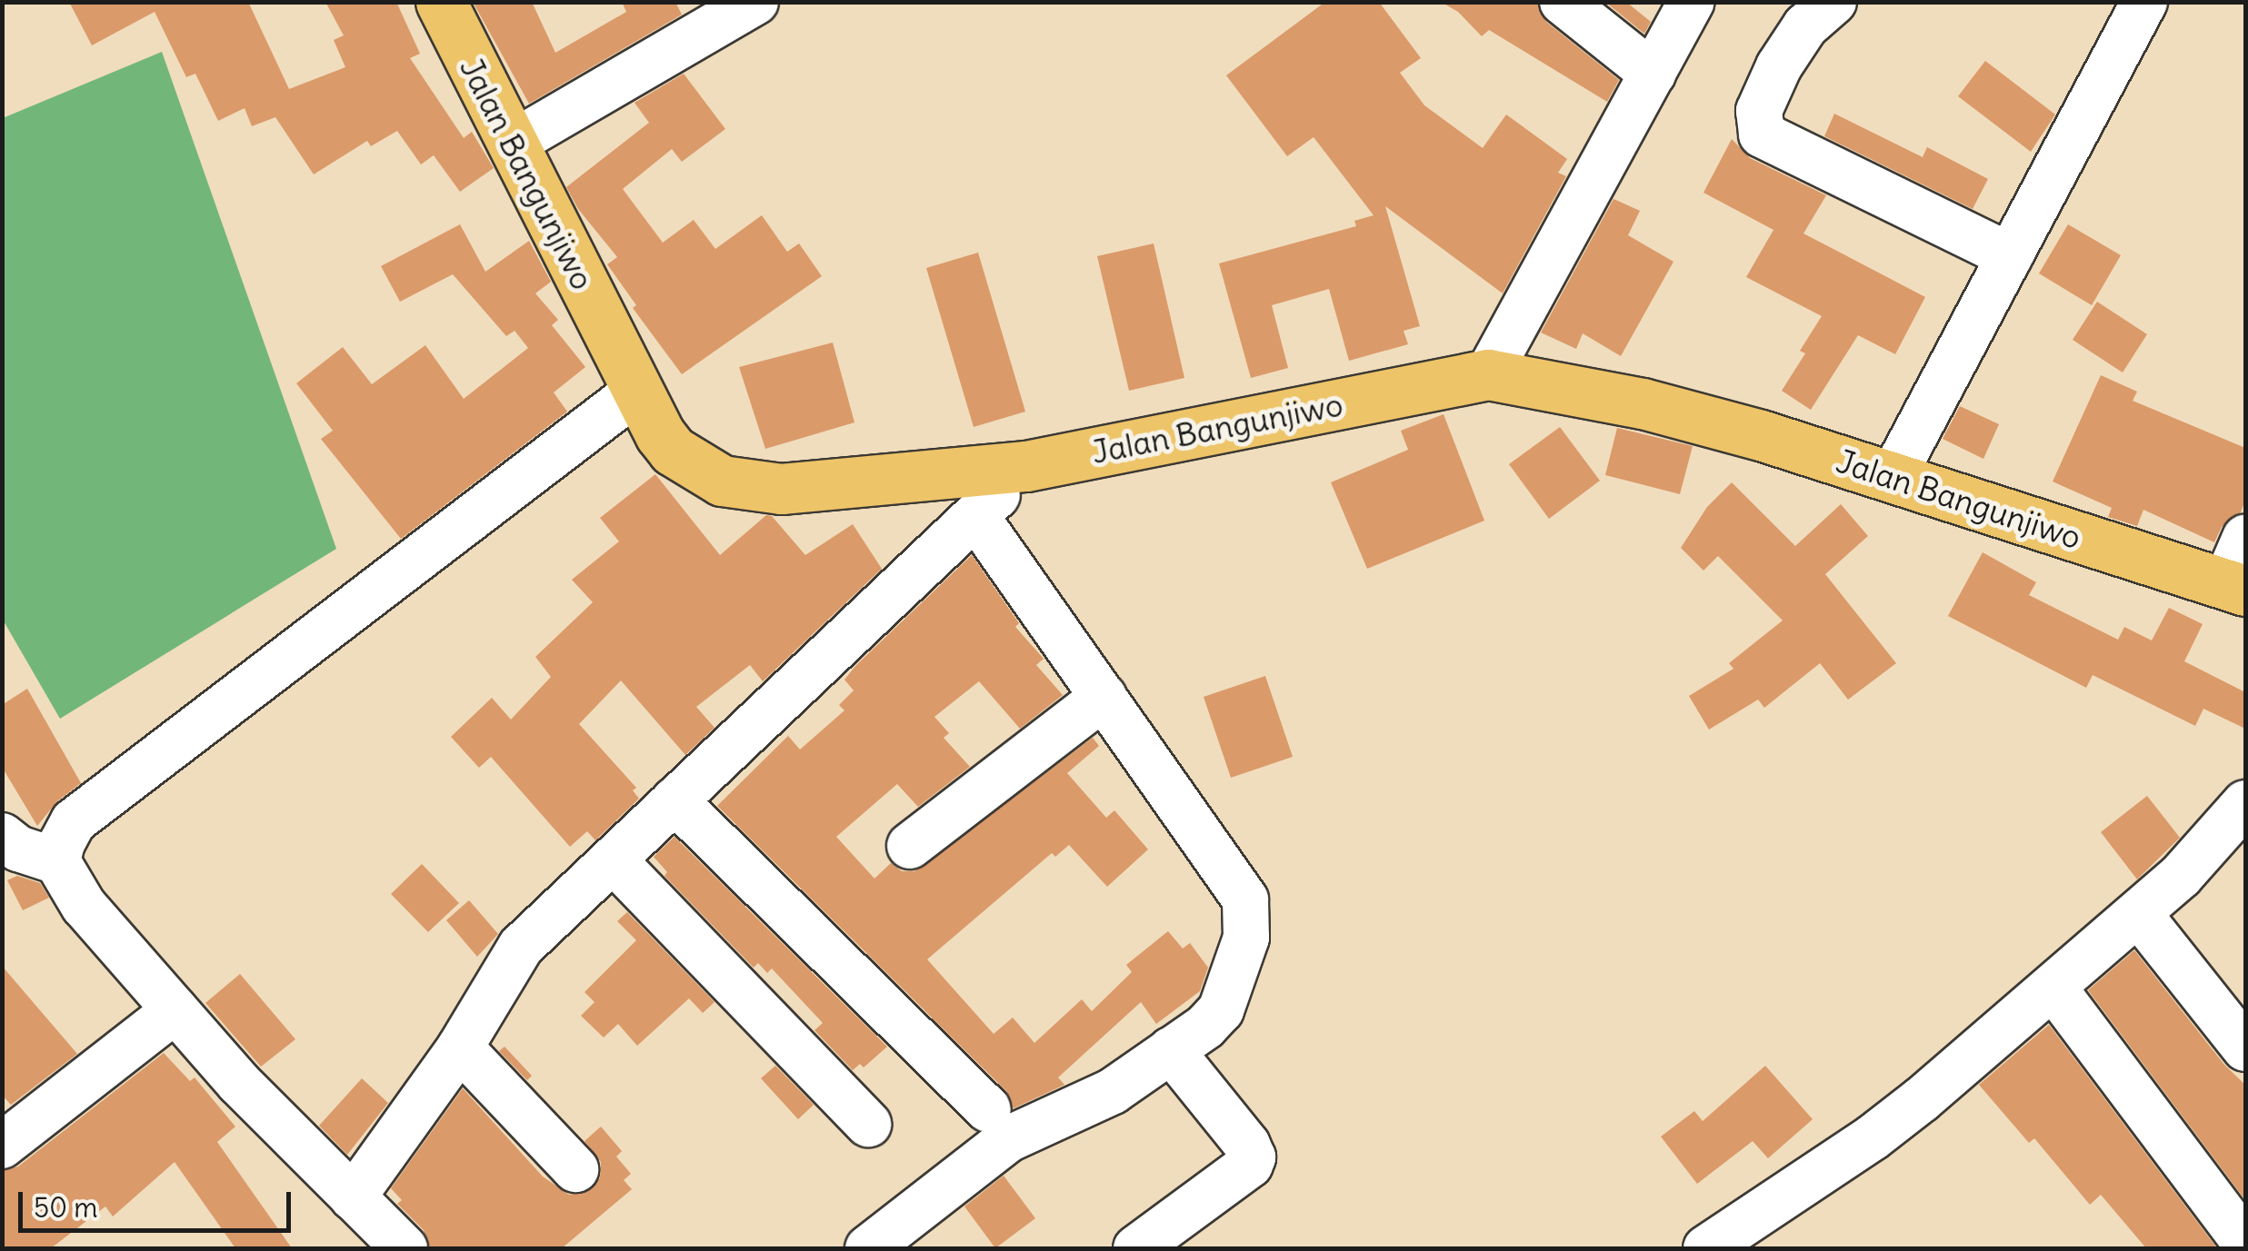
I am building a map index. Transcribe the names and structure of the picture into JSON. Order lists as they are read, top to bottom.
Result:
{
  "streets": {
    "main road": ["Jalan Bangunjiwo"]
  },
  "scale_bar": "50 m"
}
